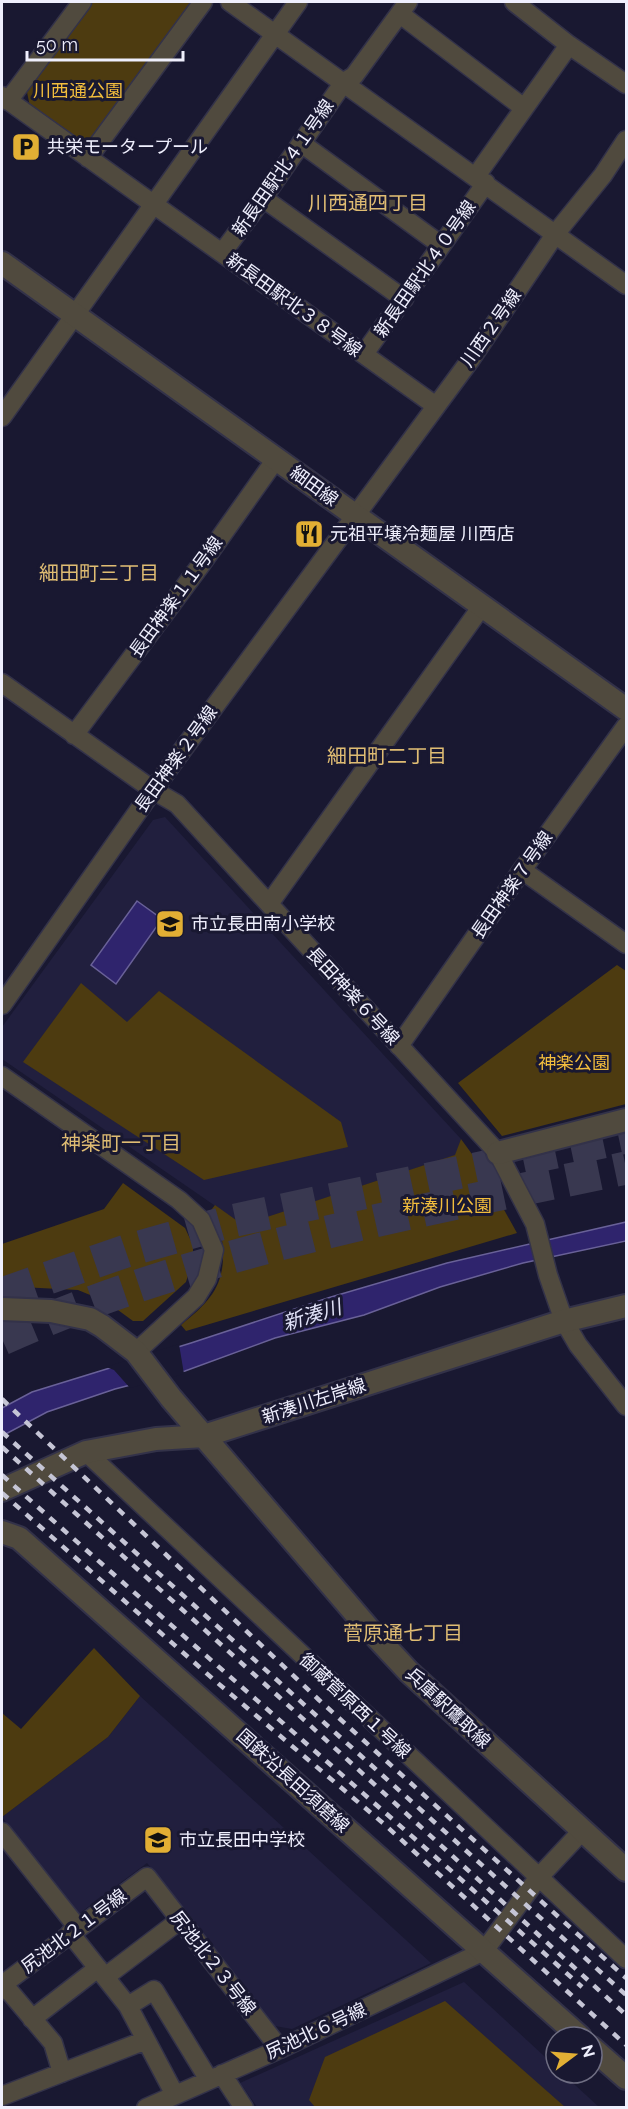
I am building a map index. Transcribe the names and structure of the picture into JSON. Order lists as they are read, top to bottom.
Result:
{
  "streets": {
    "street": [
      "新長田駅北４１号線",
      "新長田駅北４０号線",
      "新長田駅北３８号線",
      "川西２号線",
      "細田線",
      "長田神楽１１号線",
      "長田神楽２号線",
      "長田神楽７号線",
      "長田神楽６号線",
      "新湊川左岸線",
      "御蔵菅原西１号線",
      "兵庫駅鷹取線",
      "国鉄沿長田須磨線",
      "尻池北２１号線",
      "尻池北２３号線",
      "尻池北６号線"
    ]
  },
  "crossings": [
    ["新長田駅北４１号線", "新長田駅北３８号線"],
    ["新長田駅北４０号線", "新長田駅北３８号線"],
    ["新長田駅北３８号線", "川西２号線"],
    ["川西２号線", "細田線"],
    ["川西２号線", "長田神楽２号線"],
    ["細田線", "長田神楽１１号線"],
    ["細田線", "長田神楽２号線"],
    ["長田神楽１１号線", "長田神楽６号線"],
    ["長田神楽２号線", "長田神楽６号線"],
    ["長田神楽７号線", "長田神楽６号線"],
    ["長田神楽６号線", "新湊川左岸線"],
    ["新湊川左岸線", "御蔵菅原西１号線"],
    ["新湊川左岸線", "兵庫駅鷹取線"],
    ["国鉄沿長田須磨線", "尻池北６号線"],
    ["尻池北２１号線", "尻池北２３号線"],
    ["尻池北２３号線", "尻池北６号線"]
  ],
  "districts": [
    "川西通四丁目",
    "細田町三丁目",
    "細田町二丁目",
    "神楽町一丁目",
    "菅原通七丁目"
  ],
  "water": ["新湊川"],
  "parks": ["川西通公園", "神楽公園", "新湊川公園"],
  "places": {
    "parking": ["共栄モータープール"],
    "restaurant": ["元祖平壌冷麺屋 川西店"],
    "school or university": ["市立長田南小学校", "市立長田中学校"]
  },
  "scale_bar": "50 m",
  "north": "right"
}
